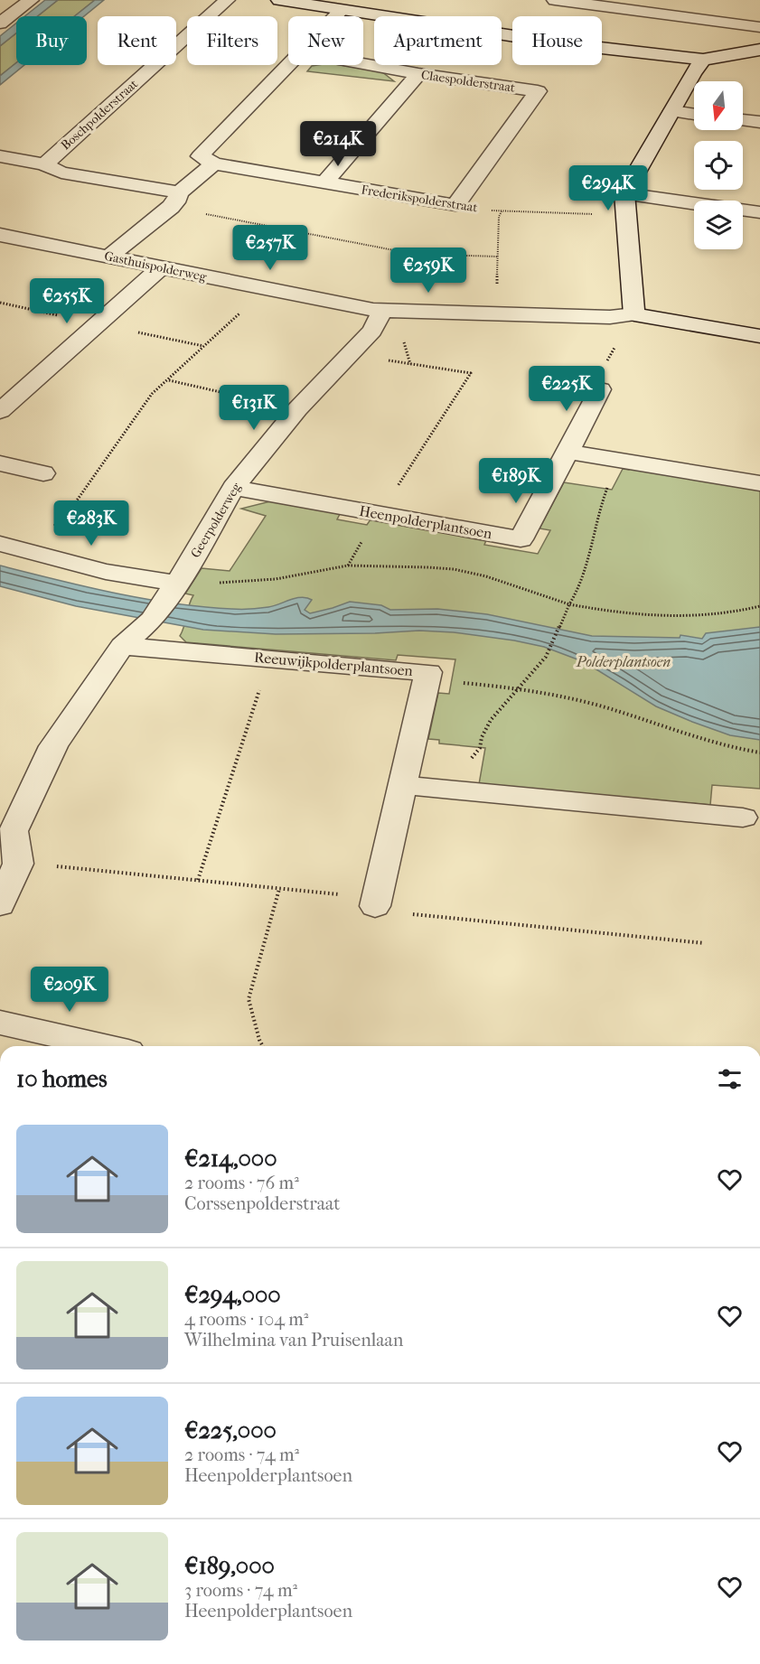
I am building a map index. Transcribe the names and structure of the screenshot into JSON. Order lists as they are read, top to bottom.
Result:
{
  "streets": {
    "street": [
      "Claespolderstraat",
      "Boschpolderstraat",
      "Frederikspolderstraat",
      "Gasthuispolderweg",
      "Geerpolderweg",
      "Heenpolderplantsoen",
      "Reeuwijkpolderplantsoen"
    ]
  },
  "crossings": [
    ["Claespolderstraat", "Frederikspolderstraat"],
    ["Gasthuispolderweg", "Geerpolderweg"],
    ["Geerpolderweg", "Heenpolderplantsoen"],
    ["Geerpolderweg", "Reeuwijkpolderplantsoen"]
  ],
  "parks": ["Polderplantsoen"],
  "north": "bottom",
  "page": {
    "chip": [
      "Buy",
      "Rent",
      "Filters",
      "New",
      "Apartment",
      "House"
    ],
    "price": [
      "€214K",
      "€294K",
      "€257K",
      "€259K",
      "€255K",
      "€225K",
      "€131K",
      "€189K",
      "€283K",
      "€209K"
    ],
    "heading": "10 homes",
    "list": [
      {
        "name": "€214,000",
        "note": "2 rooms · 76 m² · Corssenpolderstraat"
      },
      {
        "name": "€294,000",
        "note": "4 rooms · 104 m² · Wilhelmina van Pruisenlaan"
      },
      {
        "name": "€225,000",
        "note": "2 rooms · 74 m² · Heenpolderplantsoen"
      },
      {
        "name": "€189,000",
        "note": "3 rooms · 74 m² · Heenpolderplantsoen"
      }
    ]
  }
}
